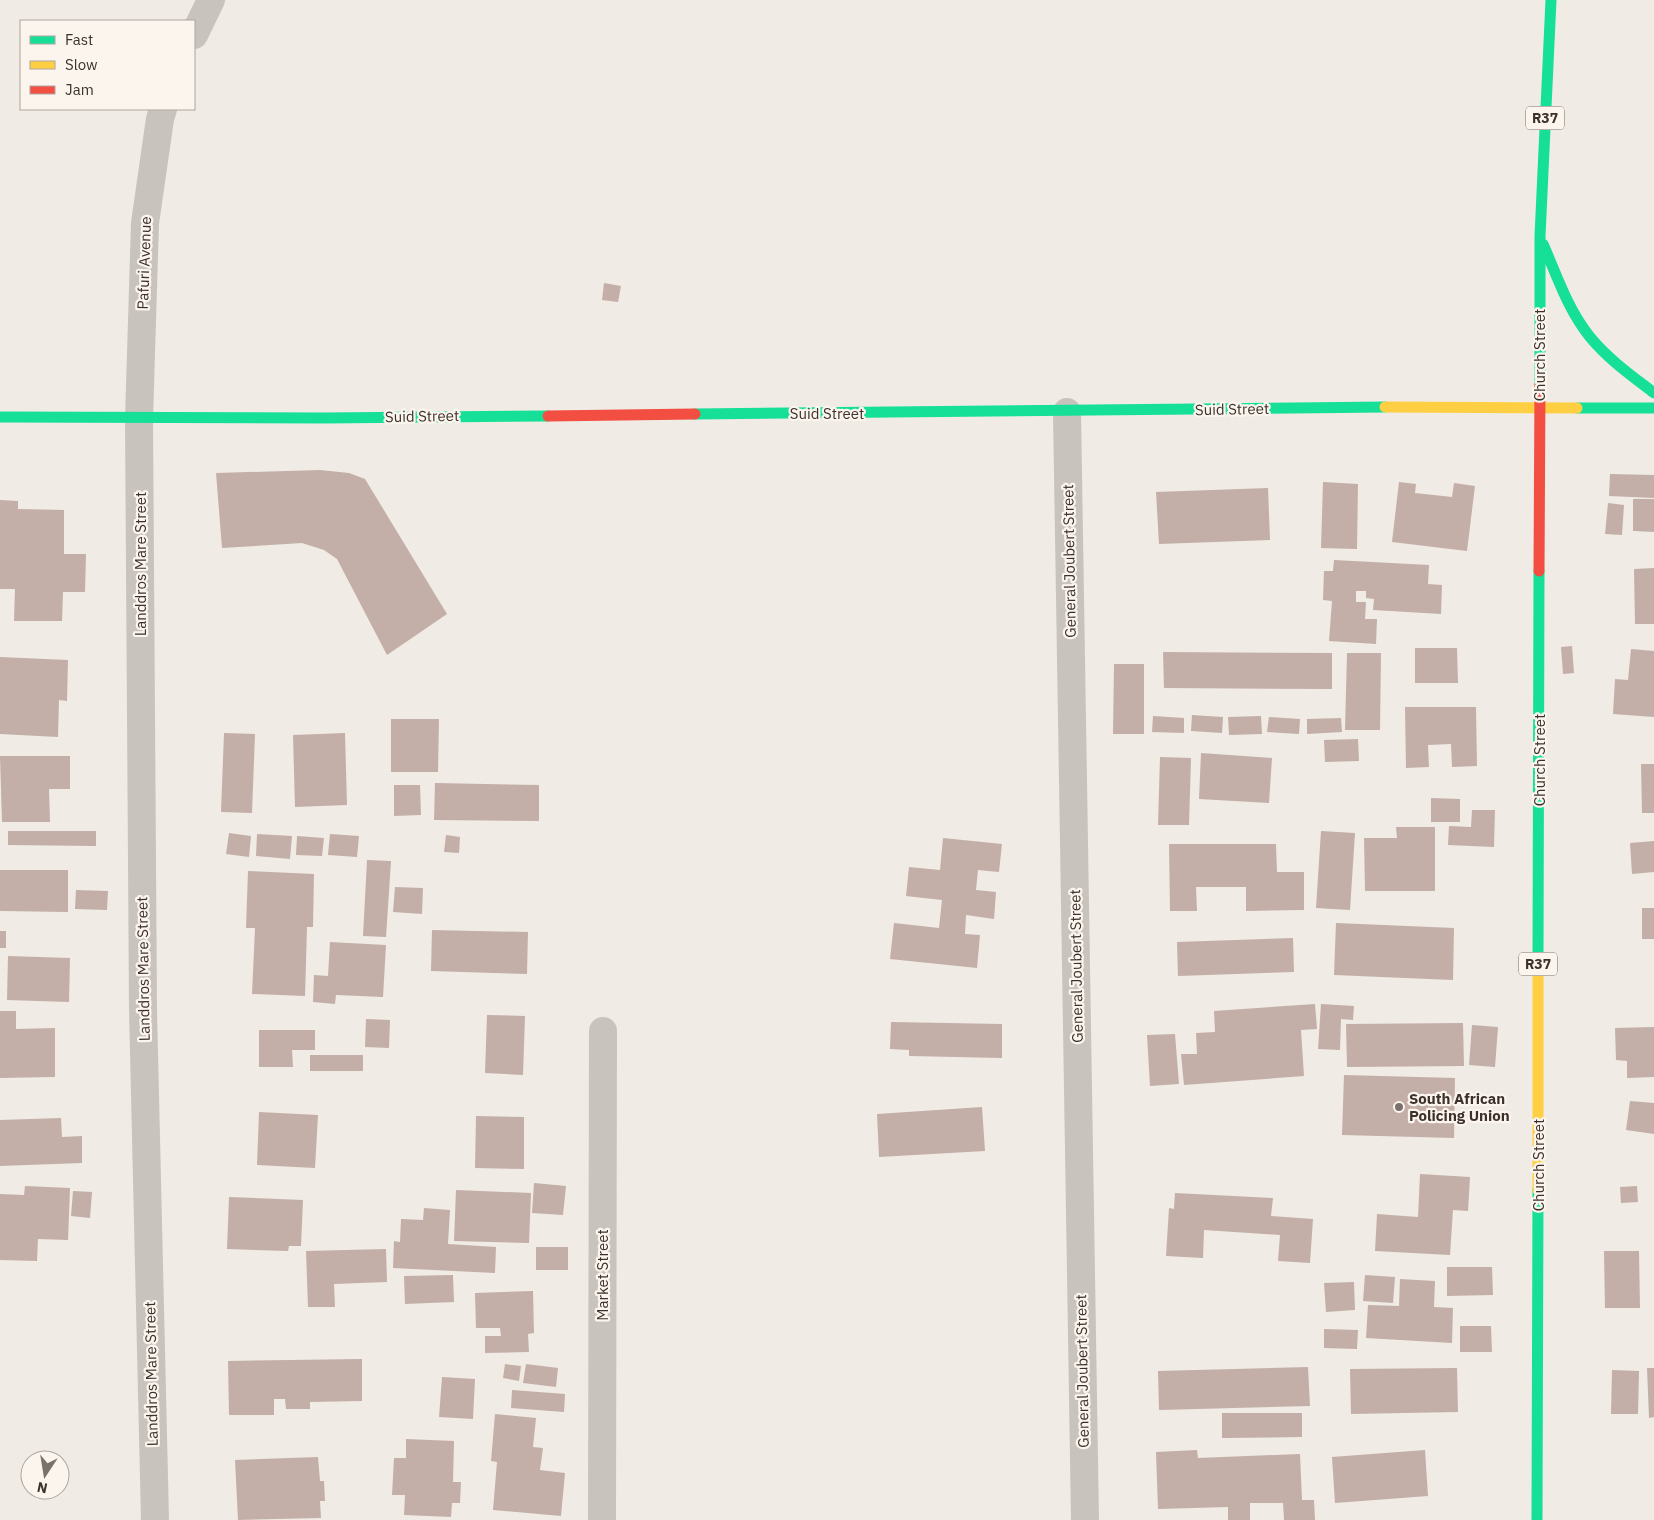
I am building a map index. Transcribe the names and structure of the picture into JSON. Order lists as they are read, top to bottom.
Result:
{
  "streets": {
    "main road": ["R37", "Church Street", "Suid Street"],
    "street": [
      "Pafuri Avenue",
      "General Joubert Street",
      "Landdros Mare Street",
      "Market Street"
    ]
  },
  "crossings": [
    ["Pafuri Avenue", "Suid Street"],
    ["Pafuri Avenue", "Landdros Mare Street"],
    ["Church Street", "Suid Street"],
    ["Suid Street", "General Joubert Street"],
    ["Suid Street", "Landdros Mare Street"]
  ],
  "places": ["South African Policing Union"],
  "legend": ["Fast", "Slow", "Jam"],
  "north": "bottom"
}
